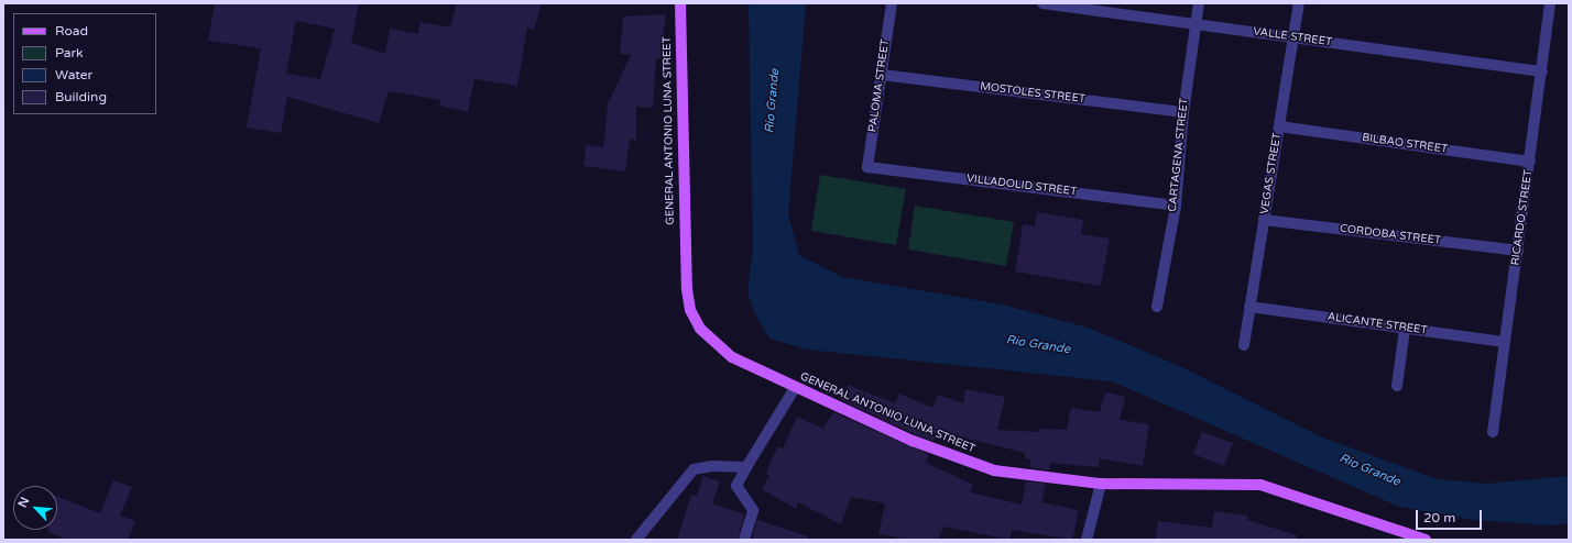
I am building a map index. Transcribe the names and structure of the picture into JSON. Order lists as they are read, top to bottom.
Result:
{
  "streets": {
    "main road": ["GENERAL ANTONIO LUNA STREET"],
    "street": [
      "VALLE STREET",
      "PALOMA STREET",
      "MOSTOLES STREET",
      "BILBAO STREET",
      "CARTAGENA STREET",
      "VEGAS STREET",
      "VILLADOLID STREET",
      "RICARDO STREET",
      "CORDOBA STREET",
      "ALICANTE STREET"
    ]
  },
  "crossings": [
    ["VALLE STREET", "CARTAGENA STREET"],
    ["VALLE STREET", "VEGAS STREET"],
    ["VALLE STREET", "RICARDO STREET"],
    ["PALOMA STREET", "MOSTOLES STREET"],
    ["PALOMA STREET", "VILLADOLID STREET"],
    ["MOSTOLES STREET", "CARTAGENA STREET"],
    ["BILBAO STREET", "VEGAS STREET"],
    ["BILBAO STREET", "RICARDO STREET"],
    ["CARTAGENA STREET", "VILLADOLID STREET"],
    ["VEGAS STREET", "CORDOBA STREET"],
    ["VEGAS STREET", "ALICANTE STREET"],
    ["RICARDO STREET", "CORDOBA STREET"],
    ["RICARDO STREET", "ALICANTE STREET"]
  ],
  "water": ["Rio Grande"],
  "legend": [
    "Road",
    "Park",
    "Water",
    "Building"
  ],
  "scale_bar": "20 m",
  "north": "top left"
}
